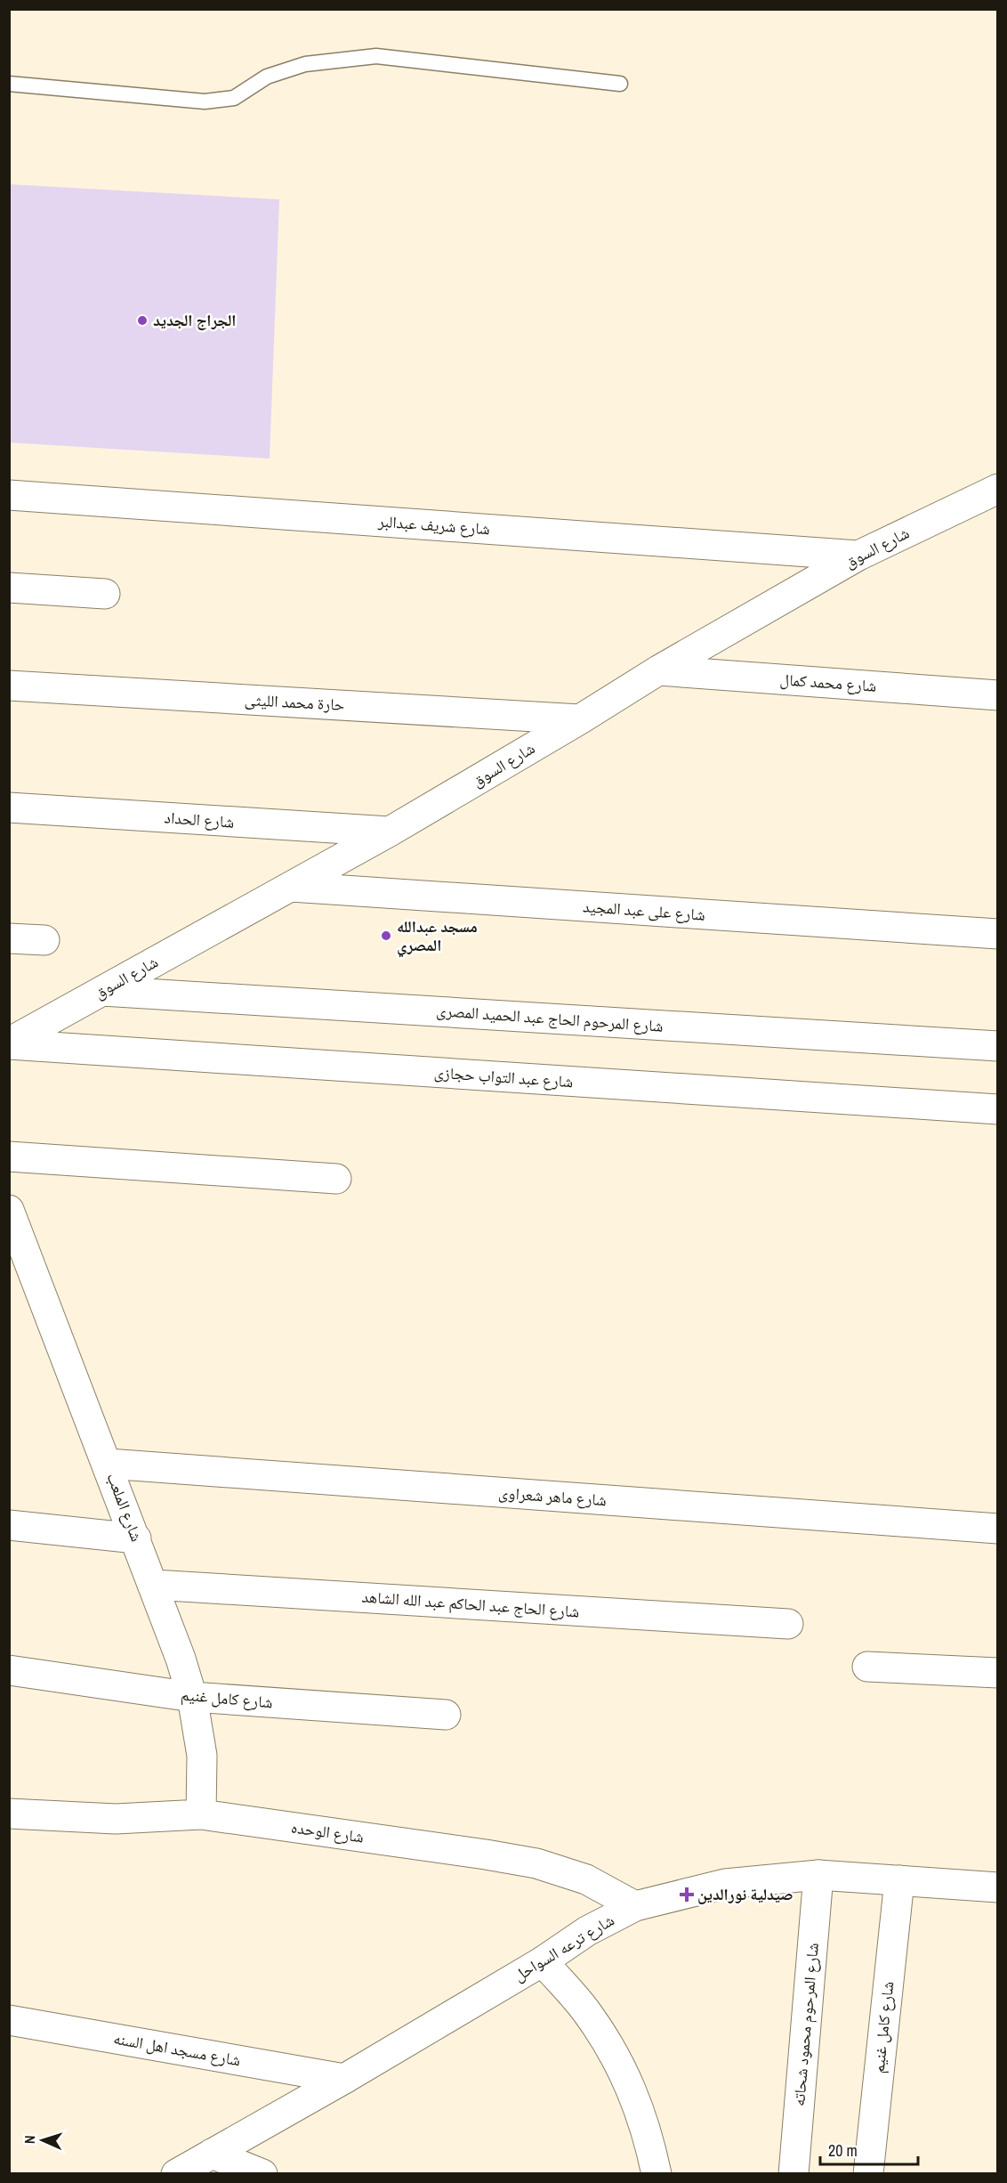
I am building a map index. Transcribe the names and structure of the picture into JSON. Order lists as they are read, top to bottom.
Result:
{
  "streets": {
    "street": [
      "شارع شريف عبدالبر",
      "شارع السوق",
      "شارع محمد كمال",
      "حارة محمد الليثى",
      "شارع الحداد",
      "شارع على عبد المجيد",
      "شارع المرحوم الحاج عبد الحميد المصرى",
      "شارع عبد التواب حجازى",
      "شارع ماهر شعراوى",
      "شارع الملعب",
      "شارع الحاج عبد الحاكم عبد الله الشاهد",
      "شارع كامل غنيم",
      "شارع الوحده",
      "شارع ترعه السواحل",
      "شارع المرحوم محمود شحاته",
      "شارع مسجد اهل السنه"
    ]
  },
  "crossings": [
    ["شارع شريف عبدالبر", "شارع السوق"],
    ["شارع السوق", "شارع محمد كمال"],
    ["شارع السوق", "حارة محمد الليثى"],
    ["شارع السوق", "شارع الحداد"],
    ["شارع السوق", "شارع على عبد المجيد"],
    ["شارع السوق", "شارع المرحوم الحاج عبد الحميد المصرى"],
    ["شارع السوق", "شارع عبد التواب حجازى"],
    ["شارع ماهر شعراوى", "شارع الملعب"],
    ["شارع الملعب", "شارع الحاج عبد الحاكم عبد الله الشاهد"],
    ["شارع الملعب", "شارع كامل غنيم"],
    ["شارع الملعب", "شارع الوحده"],
    ["شارع كامل غنيم", "شارع ترعه السواحل"],
    ["شارع الوحده", "شارع ترعه السواحل"],
    ["شارع ترعه السواحل", "شارع المرحوم محمود شحاته"],
    ["شارع ترعه السواحل", "شارع مسجد اهل السنه"]
  ],
  "places": {
    "other": ["الجراج الجديد", "مسجد عبدالله المصري"],
    "health": ["صيدلية نورالدين"]
  },
  "scale_bar": "20 m",
  "north": "left"
}
